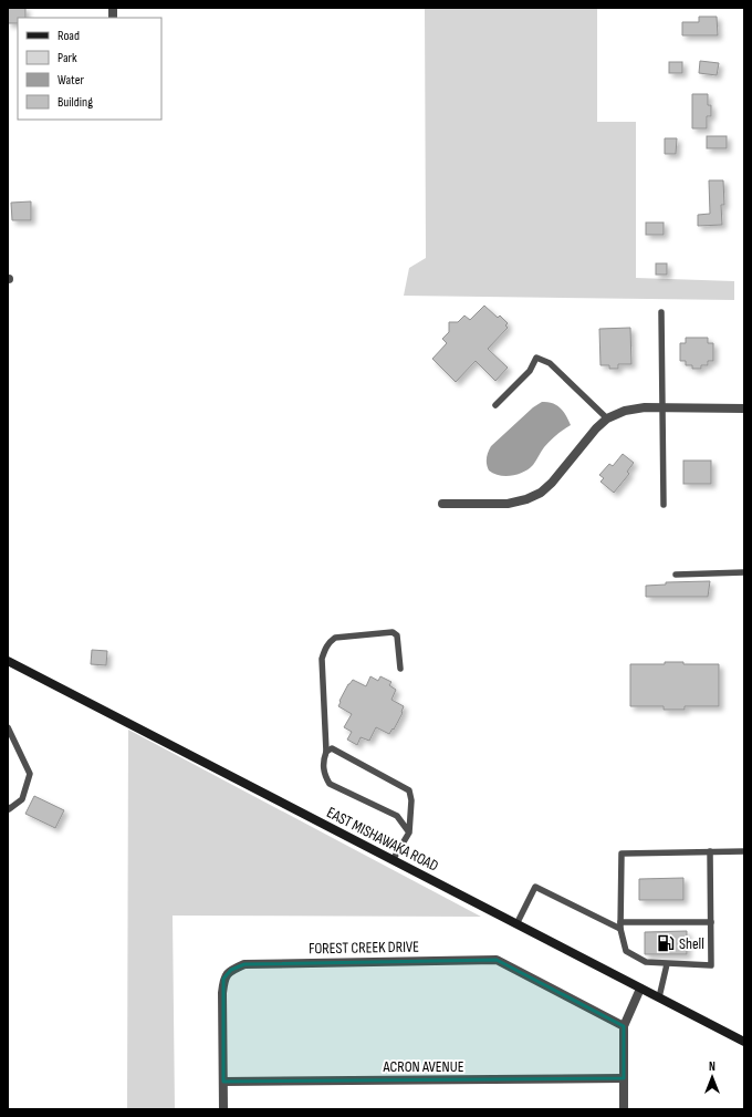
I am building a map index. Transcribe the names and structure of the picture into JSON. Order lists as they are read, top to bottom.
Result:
{
  "streets": {
    "main road": ["EAST MISHAWAKA ROAD"],
    "street": ["FOREST CREEK DRIVE", "ACRON AVENUE"]
  },
  "crossings": [
    ["FOREST CREEK DRIVE", "ACRON AVENUE"]
  ],
  "places": {
    "fuel station": ["Shell"]
  },
  "legend": [
    "Road",
    "Park",
    "Water",
    "Building"
  ],
  "north": "top"
}
